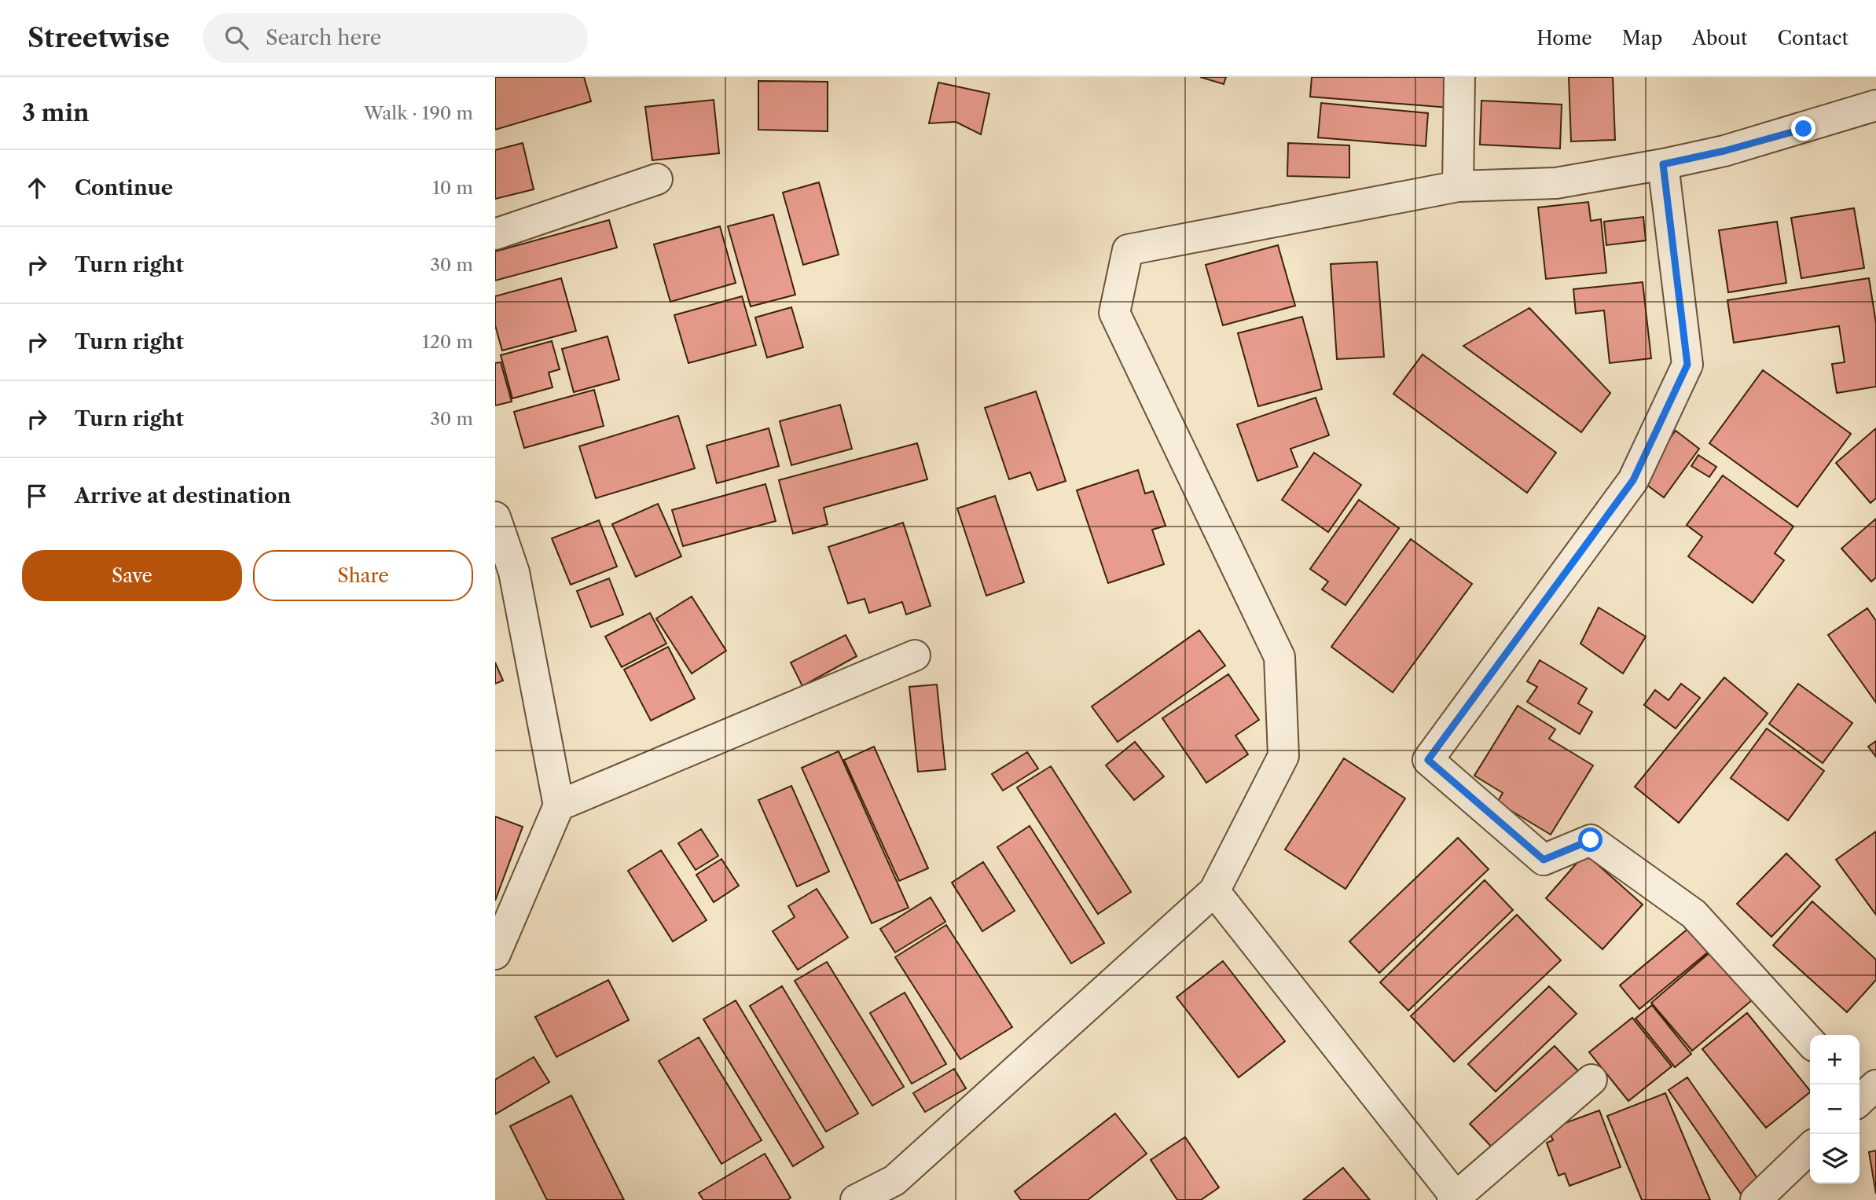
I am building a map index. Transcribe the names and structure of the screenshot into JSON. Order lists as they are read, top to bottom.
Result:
{
  "page": {
    "header": "Streetwise",
    "search": "Search here",
    "nav": [
      "Home",
      "Map",
      "About",
      "Contact"
    ],
    "heading": ["3 min", "Walk · 190 m"],
    "list": [
      ["Continue", "10 m"],
      ["Turn right", "30 m"],
      ["Turn right", "120 m"],
      ["Turn right", "30 m"],
      "Arrive at destination"
    ],
    "buttons": ["Save", "Share"],
    "map_buttons": ["+", "−"]
  }
}
